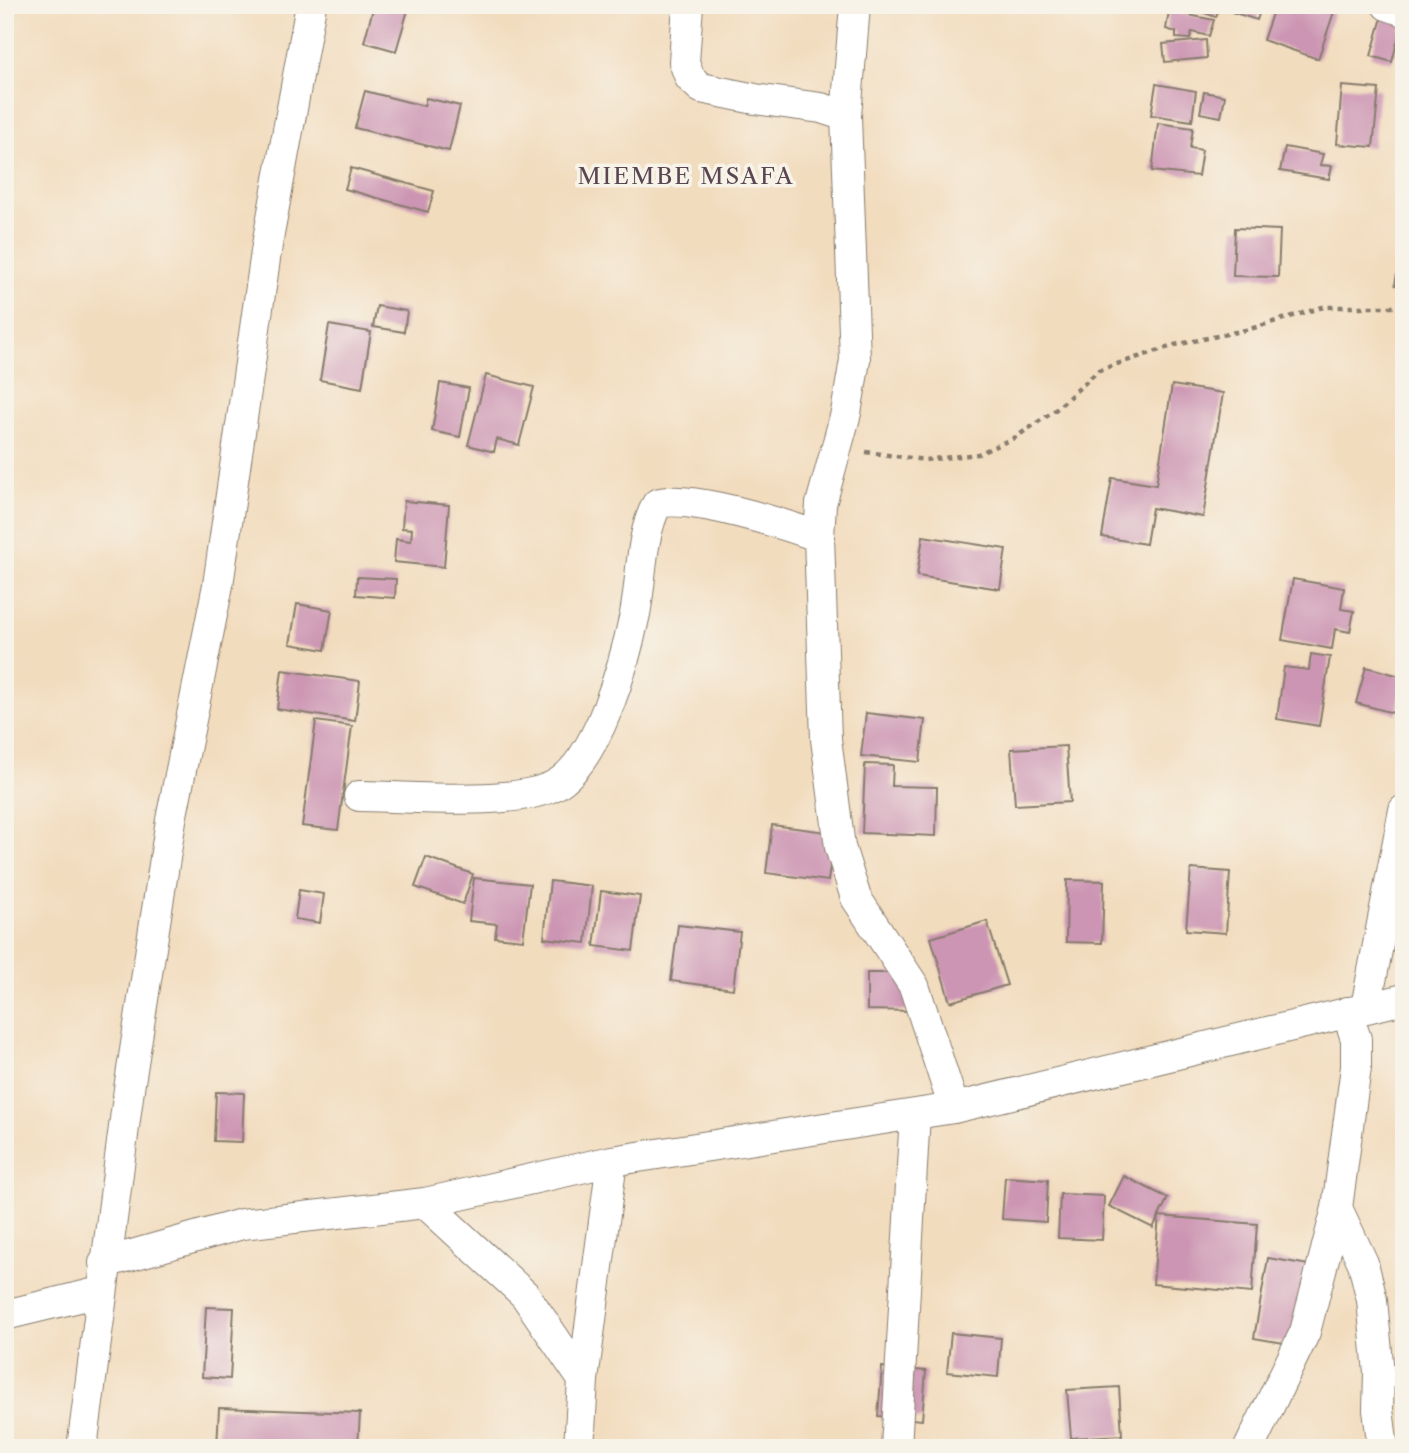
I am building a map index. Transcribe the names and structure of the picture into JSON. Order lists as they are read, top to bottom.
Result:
{
  "districts": ["MIEMBE MSAFA"]
}
